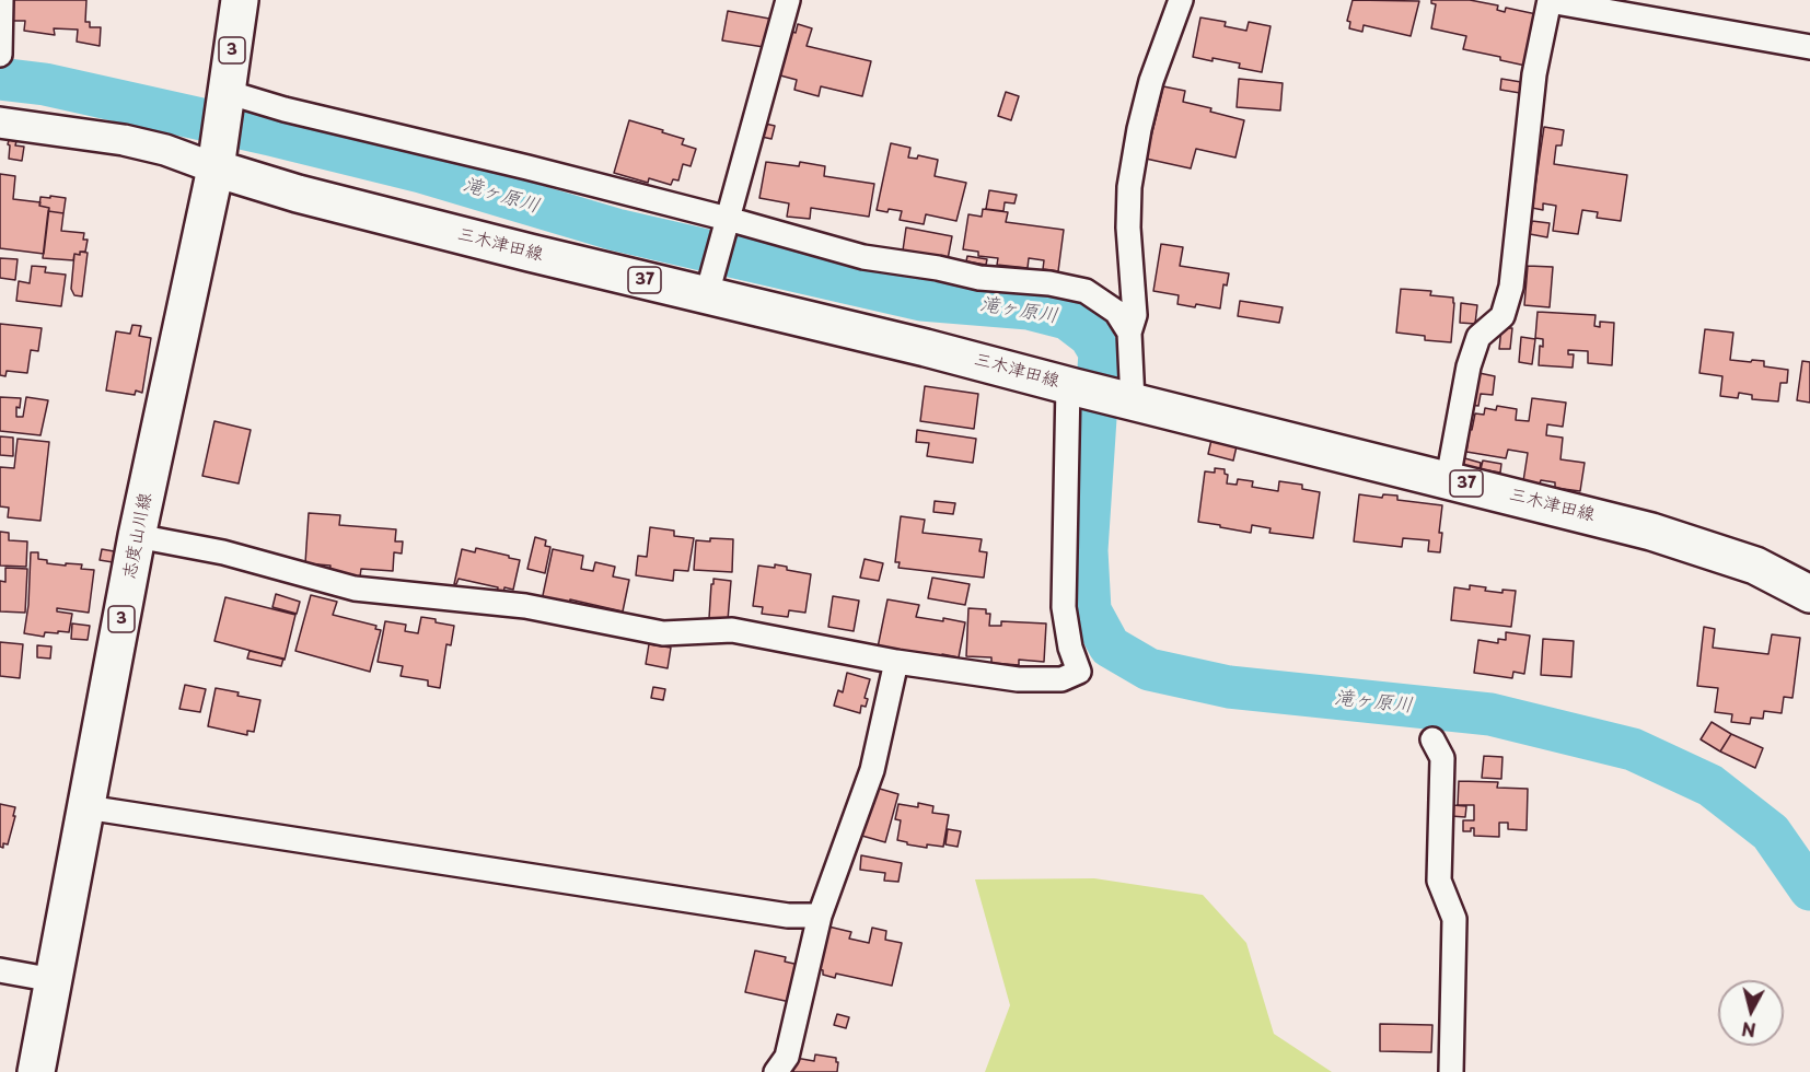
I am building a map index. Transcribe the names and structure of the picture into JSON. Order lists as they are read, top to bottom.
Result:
{
  "streets": {
    "main road": [
      "3",
      "三木津田線",
      "37",
      "志度山川線"
    ]
  },
  "crossings": [
    ["三木津田線", "志度山川線"]
  ],
  "water": ["滝ヶ原川"],
  "north": "bottom"
}
